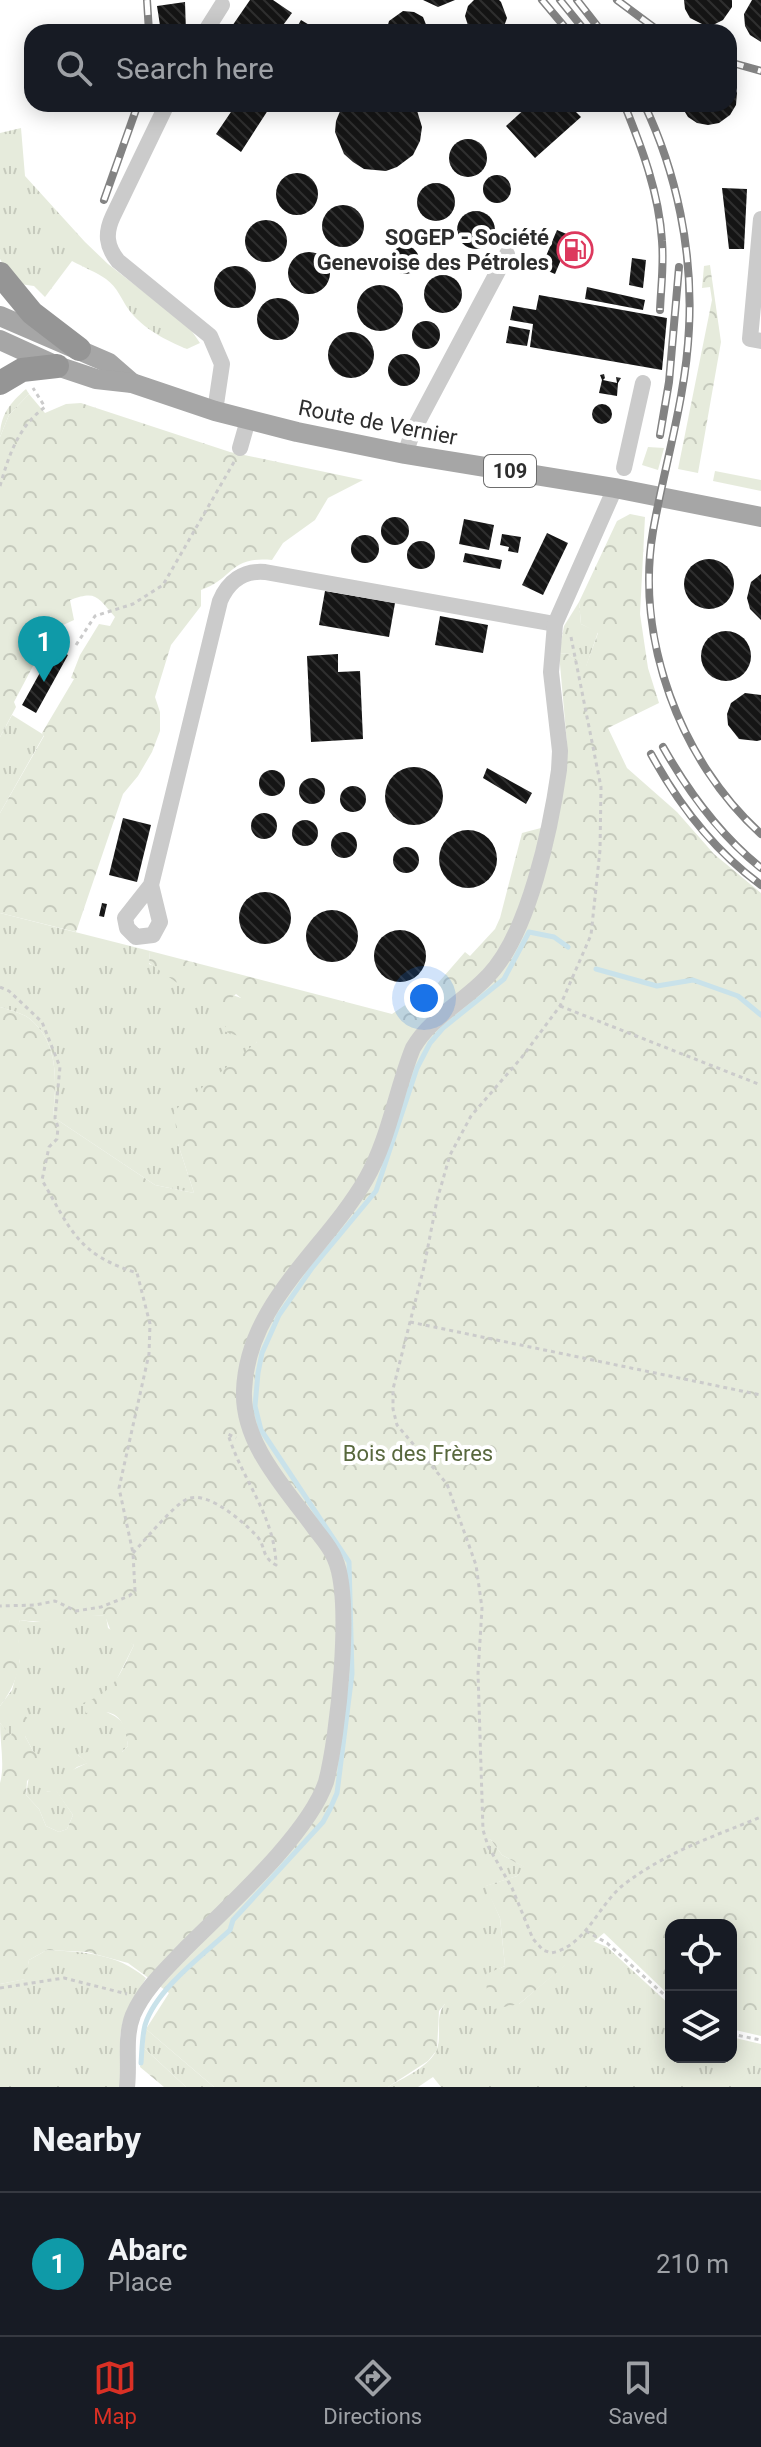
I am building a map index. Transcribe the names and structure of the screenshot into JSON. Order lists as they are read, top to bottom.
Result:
{
  "streets": {
    "main road": ["Route de Vernier", "109"]
  },
  "parks": ["Bois des Frères"],
  "places": {
    "fuel station": ["SOGEP - Société Genevoise des Pétroles"]
  },
  "page": {
    "search": "Search here",
    "pins": "1",
    "heading": "Nearby",
    "list": [
      {
        "mark": "1",
        "name": "Abarc",
        "note": "Place",
        "value": "210 m"
      }
    ],
    "nav": ["Map", "Directions", "Saved"]
  }
}
